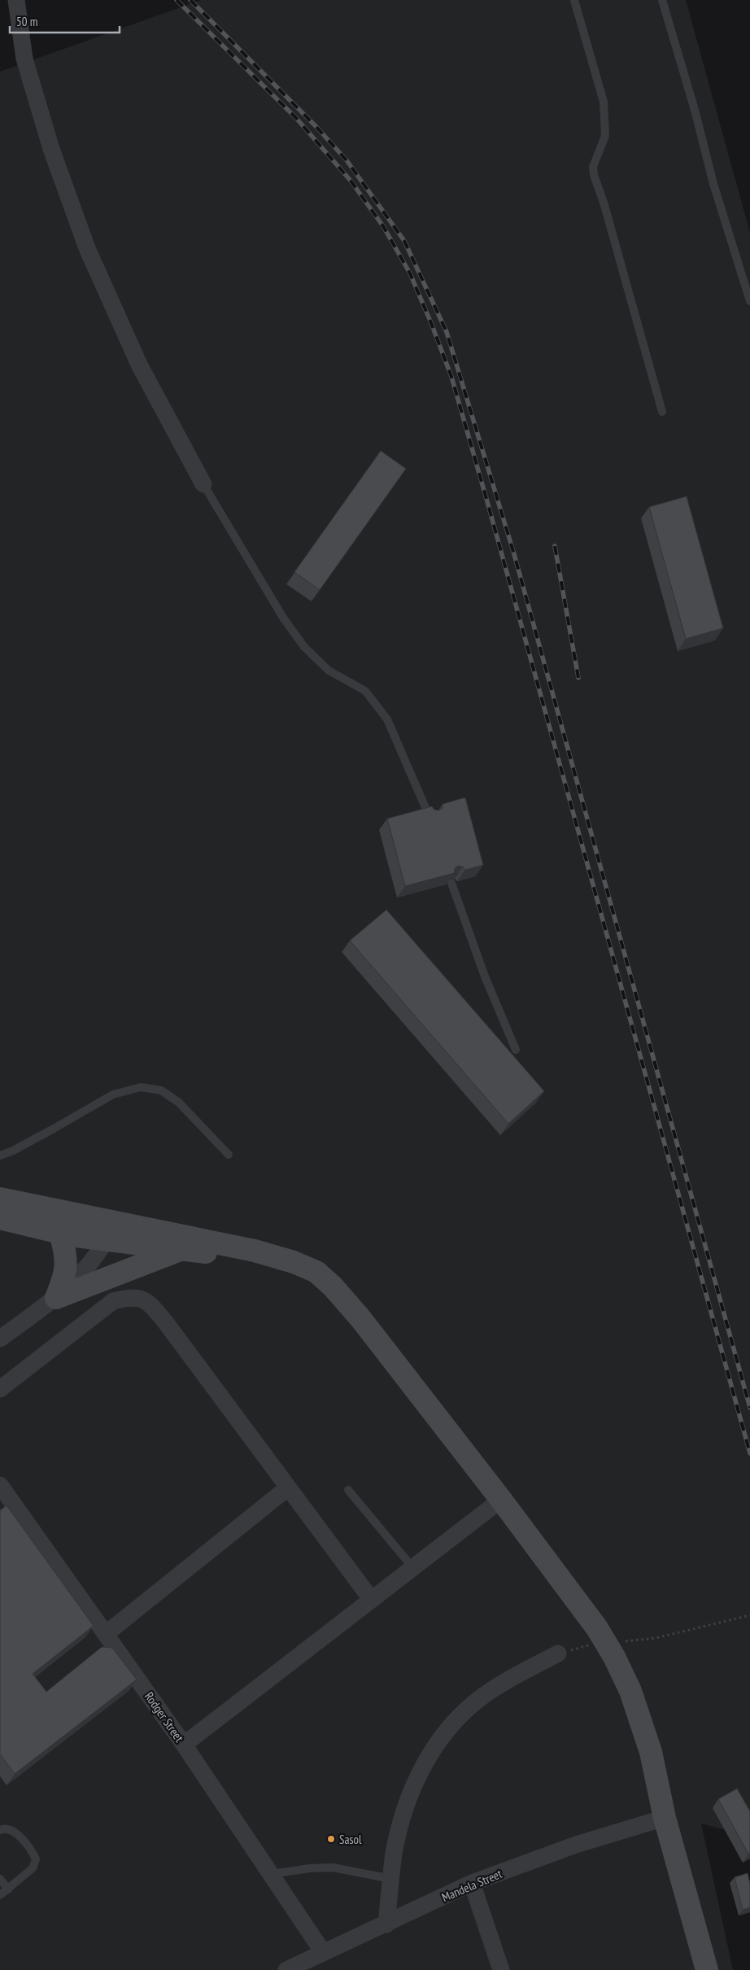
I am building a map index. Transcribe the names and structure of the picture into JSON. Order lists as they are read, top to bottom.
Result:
{
  "streets": {
    "street": ["Rodger Street", "Mandela Street"]
  },
  "crossings": [
    ["Rodger Street", "Mandela Street"]
  ],
  "places": ["Sasol"],
  "scale_bar": "50 m"
}
